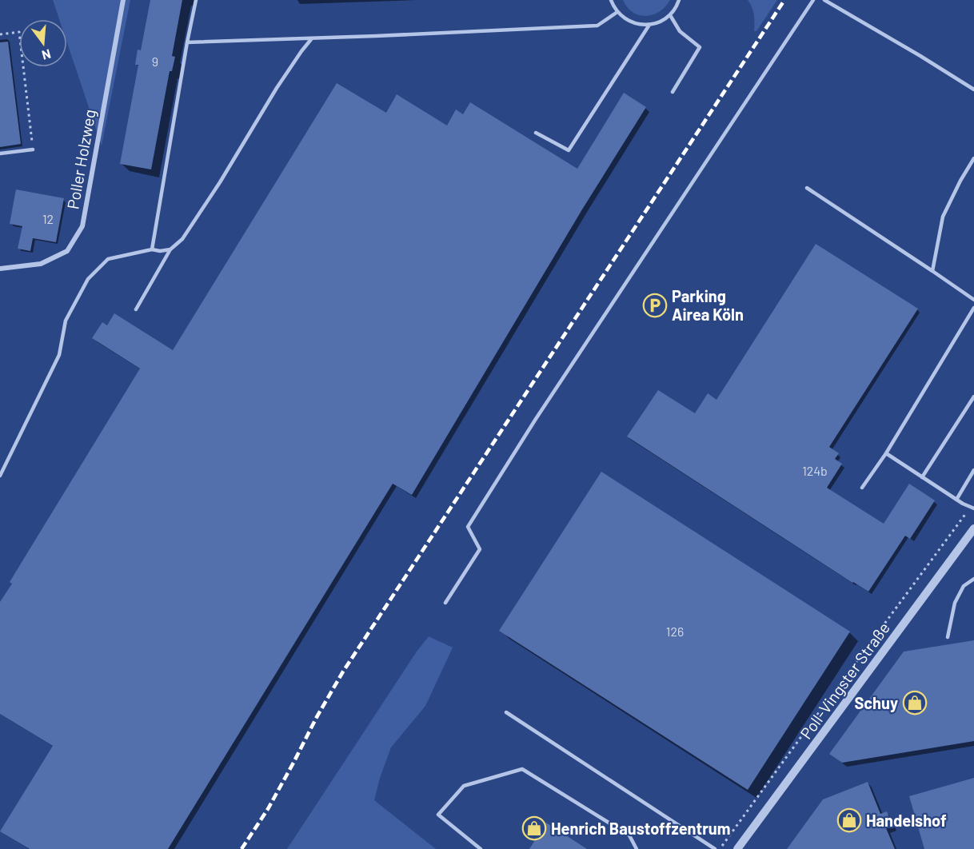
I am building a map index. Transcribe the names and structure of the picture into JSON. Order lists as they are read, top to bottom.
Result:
{
  "streets": {
    "street": ["Poller Holzweg", "Poll-Vingster Straße"]
  },
  "places": {
    "parking": ["Parking Airea Köln"],
    "shop": ["Schuy", "Handelshof", "Henrich Baustoffzentrum"]
  },
  "house_numbers": [
    "9",
    "12",
    "124b",
    "126"
  ],
  "north": "bottom"
}
